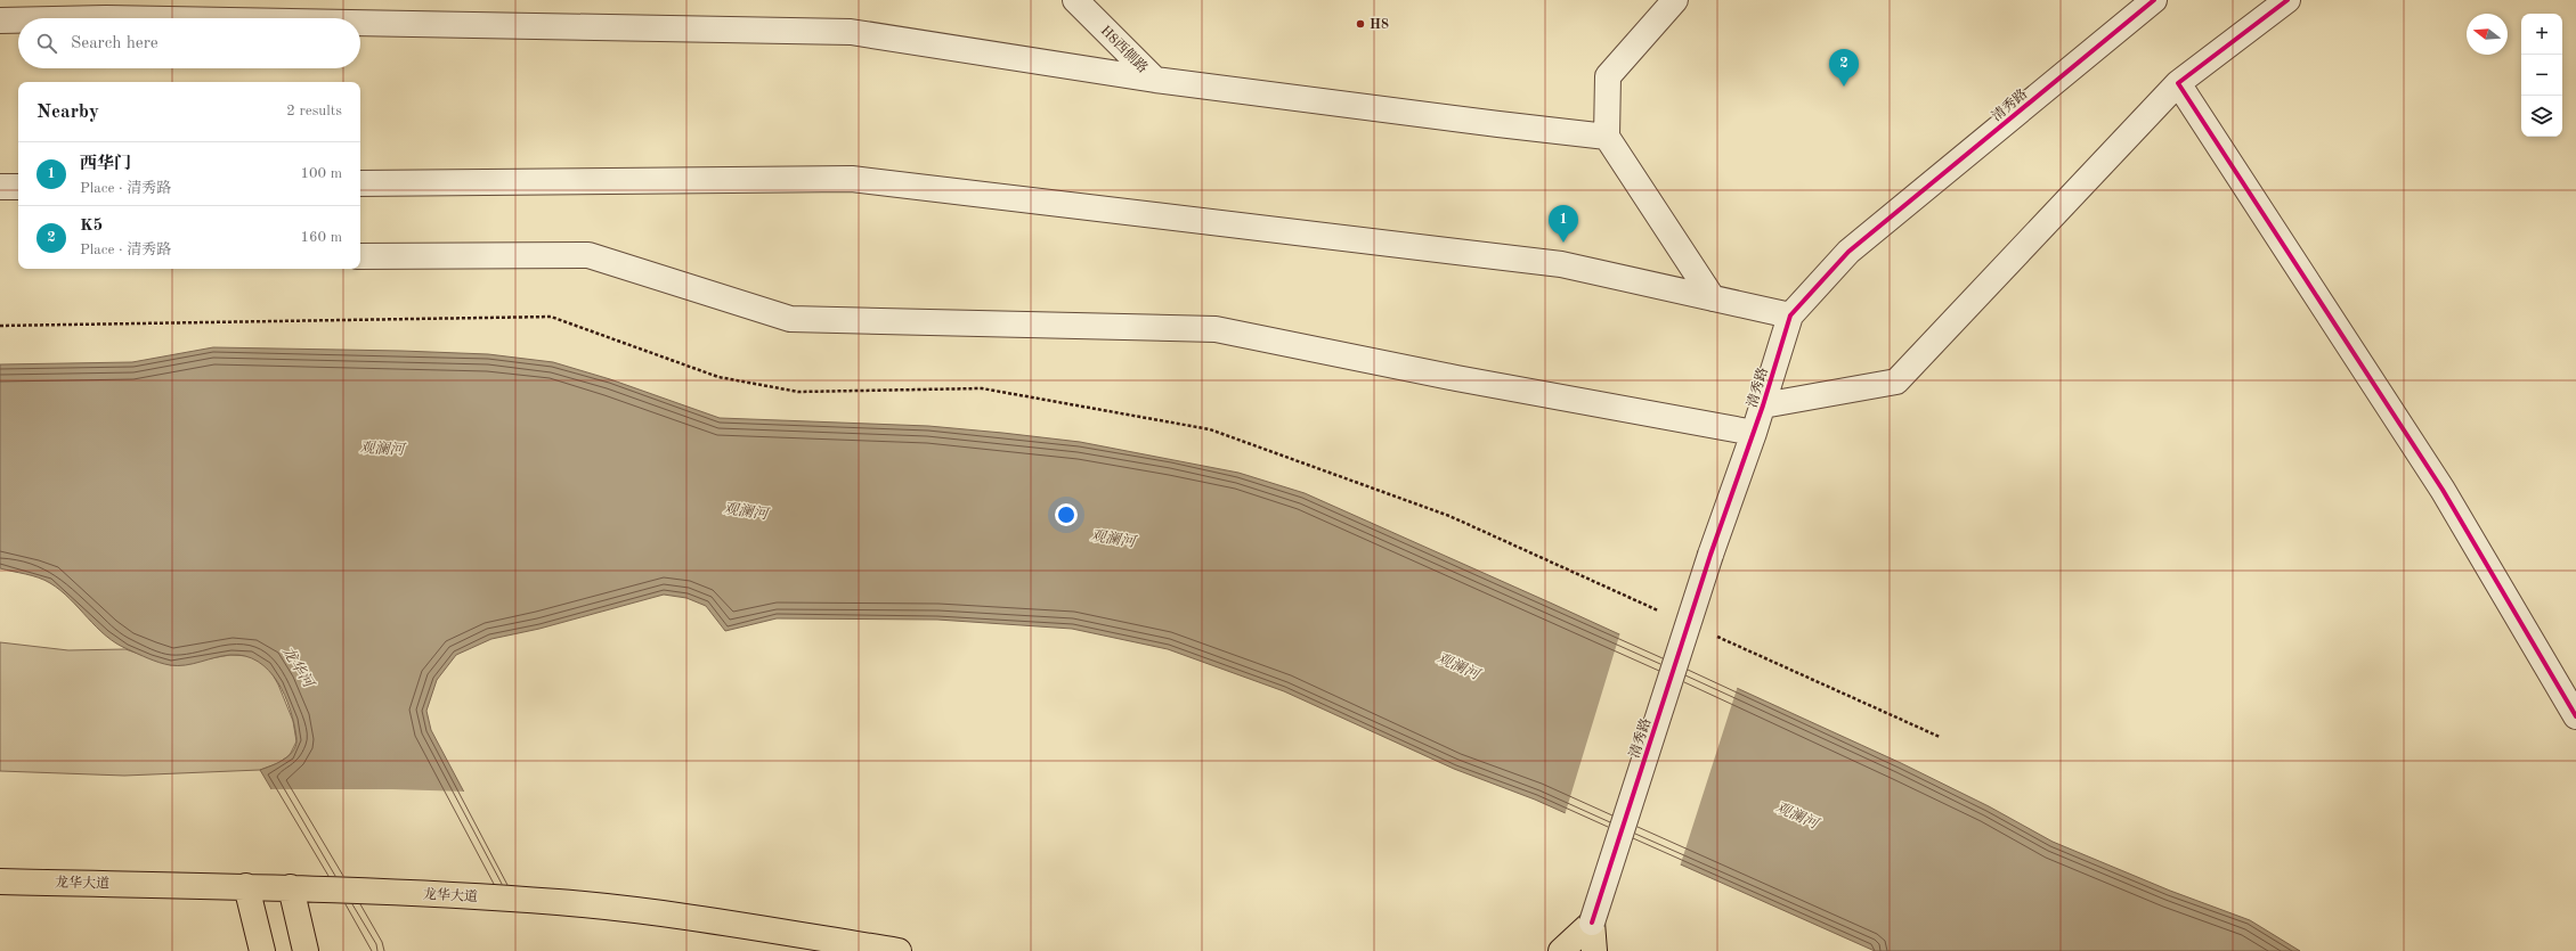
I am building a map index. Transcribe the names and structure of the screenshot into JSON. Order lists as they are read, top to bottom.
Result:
{
  "streets": {
    "main road": ["龙华大道"],
    "street": ["H8西側路", "清秀路"]
  },
  "water": ["观澜河", "龙华河"],
  "places": ["H8"],
  "north": "left",
  "page": {
    "map_buttons": ["+", "−"],
    "search": "Search here",
    "pins": ["2", "1"],
    "heading": ["Nearby", "2 results"],
    "list": [
      {
        "mark": "1",
        "name": "西华门",
        "note": "Place · 清秀路",
        "value": "100 m"
      },
      {
        "mark": "2",
        "name": "K5",
        "note": "Place · 清秀路",
        "value": "160 m"
      }
    ]
  }
}
